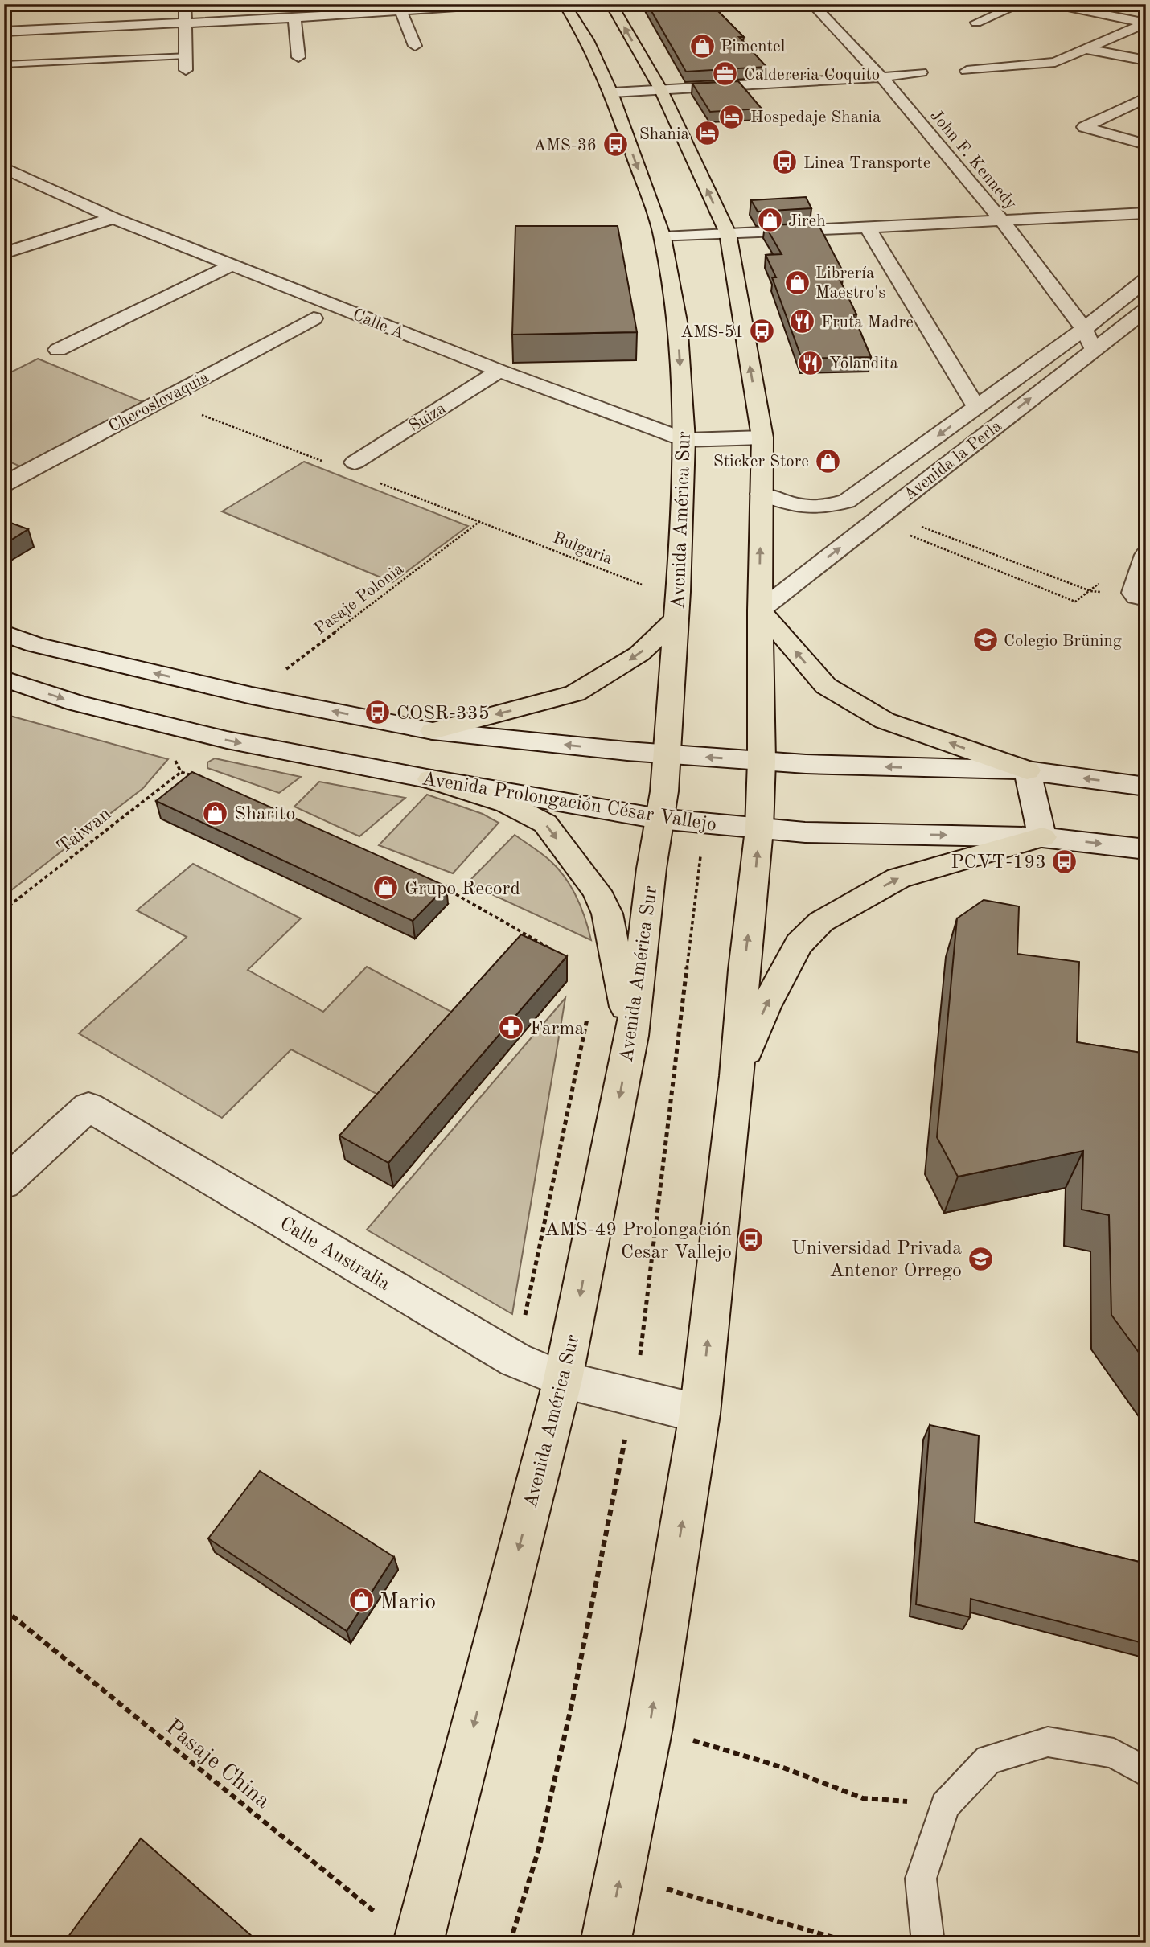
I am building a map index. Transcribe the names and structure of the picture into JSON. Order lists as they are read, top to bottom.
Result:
{
  "streets": {
    "main road": ["Avenida América Sur"],
    "street": [
      "John F. Kennedy",
      "Calle A",
      "Checoslovaquia",
      "Suiza",
      "Avenida la Perla",
      "Avenida Prolongación César Vallejo",
      "Calle Australia"
    ],
    "path": [
      "Bulgaria",
      "Pasaje Polonia",
      "Taiwan",
      "Pasaje China"
    ]
  },
  "crossings": [
    ["John F. Kennedy", "Avenida la Perla"],
    ["Calle A", "Suiza"],
    ["Calle A", "Avenida América Sur"],
    ["Avenida América Sur", "Bulgaria"],
    ["Avenida América Sur", "Avenida Prolongación César Vallejo"],
    ["Avenida América Sur", "Calle Australia"],
    ["Avenida América Sur", "Pasaje China"],
    ["Bulgaria", "Pasaje Polonia"]
  ],
  "places": {
    "shop": [
      "Pimentel",
      "Jireh",
      "Librería Maestro's",
      "Sticker Store",
      "Sharito",
      "Grupo Record",
      "Mario"
    ],
    "office": ["Caldereria Coquito"],
    "hotel": ["Hospedaje Shania", "Shania"],
    "bus stop": [
      "AMS-36",
      "Linea Transporte",
      "AMS-51",
      "COSR-335",
      "PCVT-193",
      "AMS-49 Prolongación Cesar Vallejo"
    ],
    "restaurant": ["Fruta Madre", "Yolandita"],
    "school or university": ["Colegio Brüning", "Universidad Privada Antenor Orrego"],
    "pharmacy": ["Farma"]
  }
}
